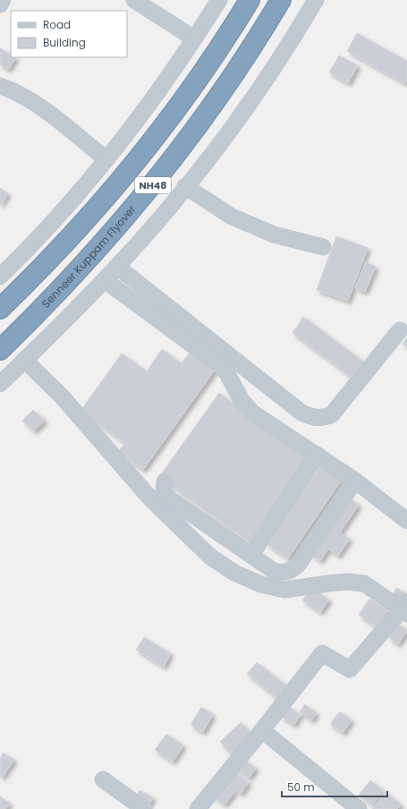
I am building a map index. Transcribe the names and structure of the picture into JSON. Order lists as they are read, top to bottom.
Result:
{
  "streets": {
    "highway": ["NH48", "Senneer Kuppam Flyover"]
  },
  "legend": ["Road", "Building"],
  "scale_bar": "50 m"
}
